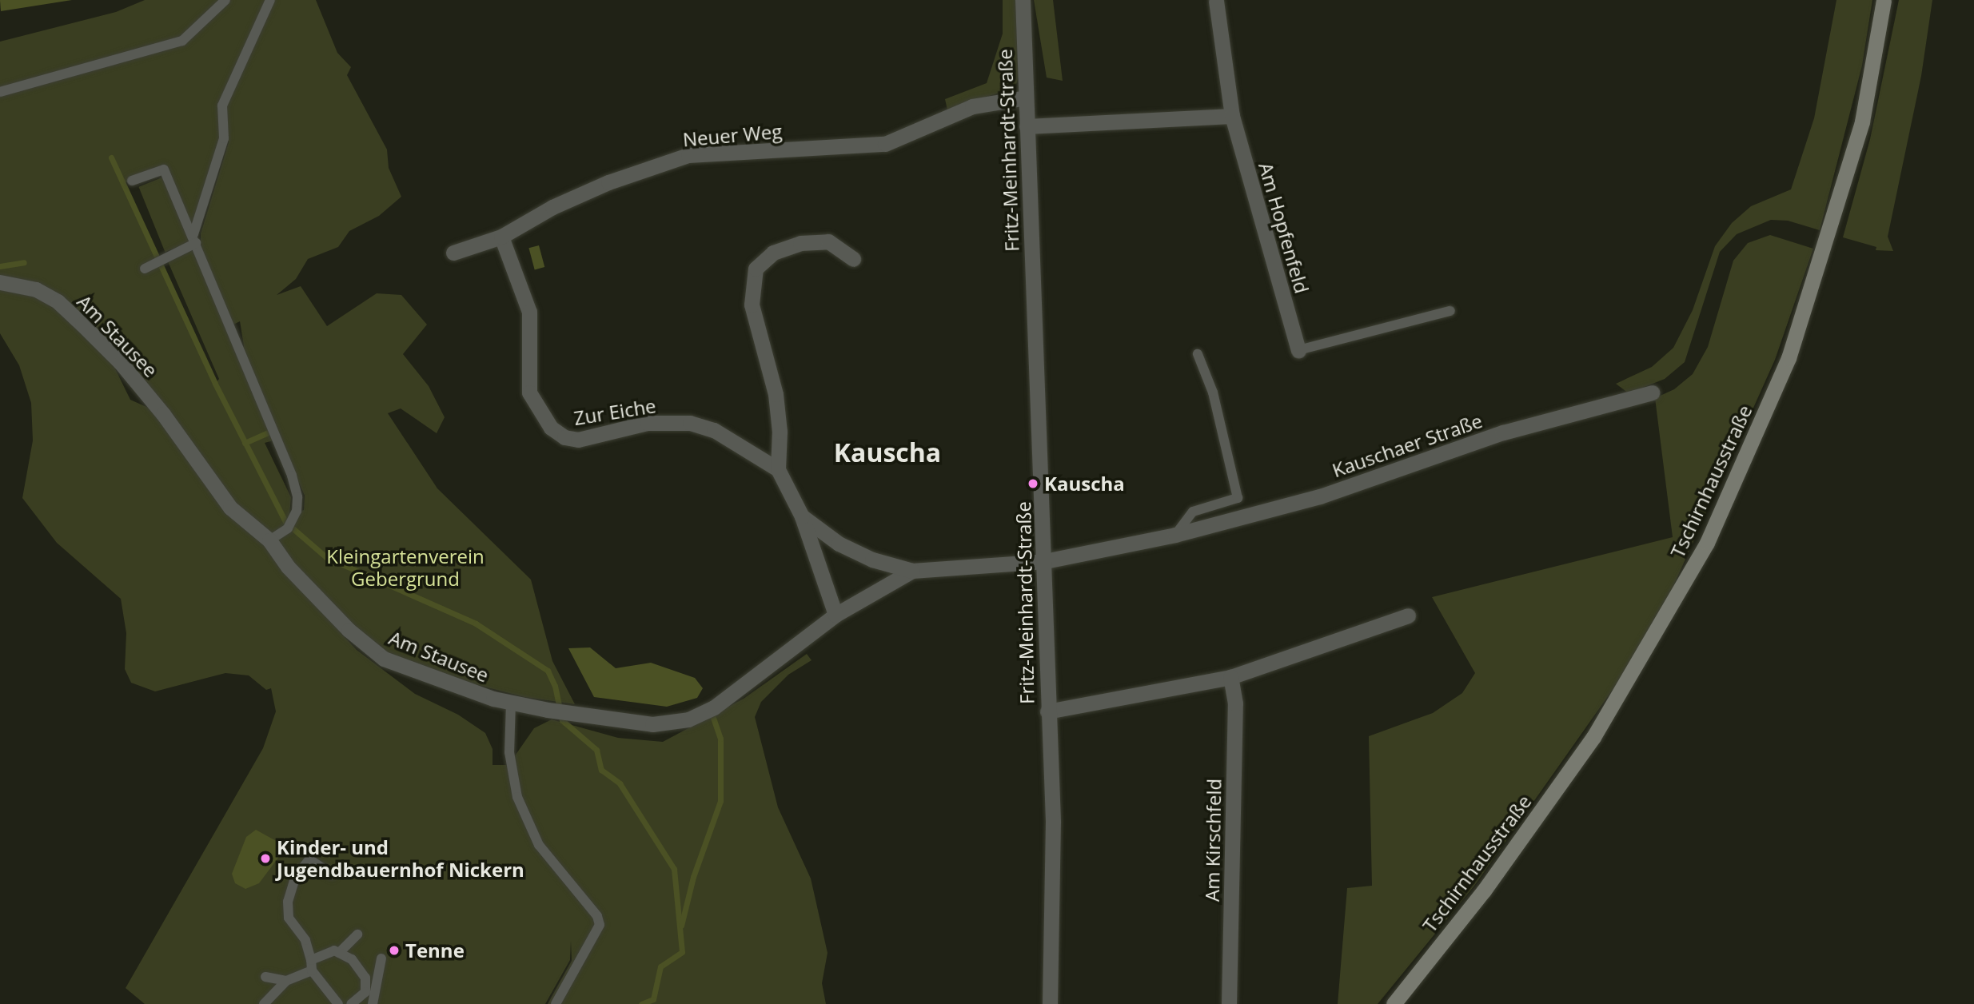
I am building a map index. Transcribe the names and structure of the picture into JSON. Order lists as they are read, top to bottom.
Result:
{
  "streets": {
    "main road": ["Tschirnhausstraße"],
    "street": [
      "Neuer Weg",
      "Fritz-Meinhardt-Straße",
      "Am Hopfenfeld",
      "Am Stausee",
      "Zur Eiche",
      "Kauschaer Straße",
      "Am Kirschfeld"
    ]
  },
  "crossings": [
    ["Neuer Weg", "Fritz-Meinhardt-Straße"],
    ["Neuer Weg", "Zur Eiche"],
    ["Fritz-Meinhardt-Straße", "Kauschaer Straße"]
  ],
  "districts": ["Kauscha"],
  "parks": ["Kleingartenverein Gebergrund"],
  "places": ["Kauscha", "Kinder- und Jugendbauernhof Nickern", "Tenne"]
}
